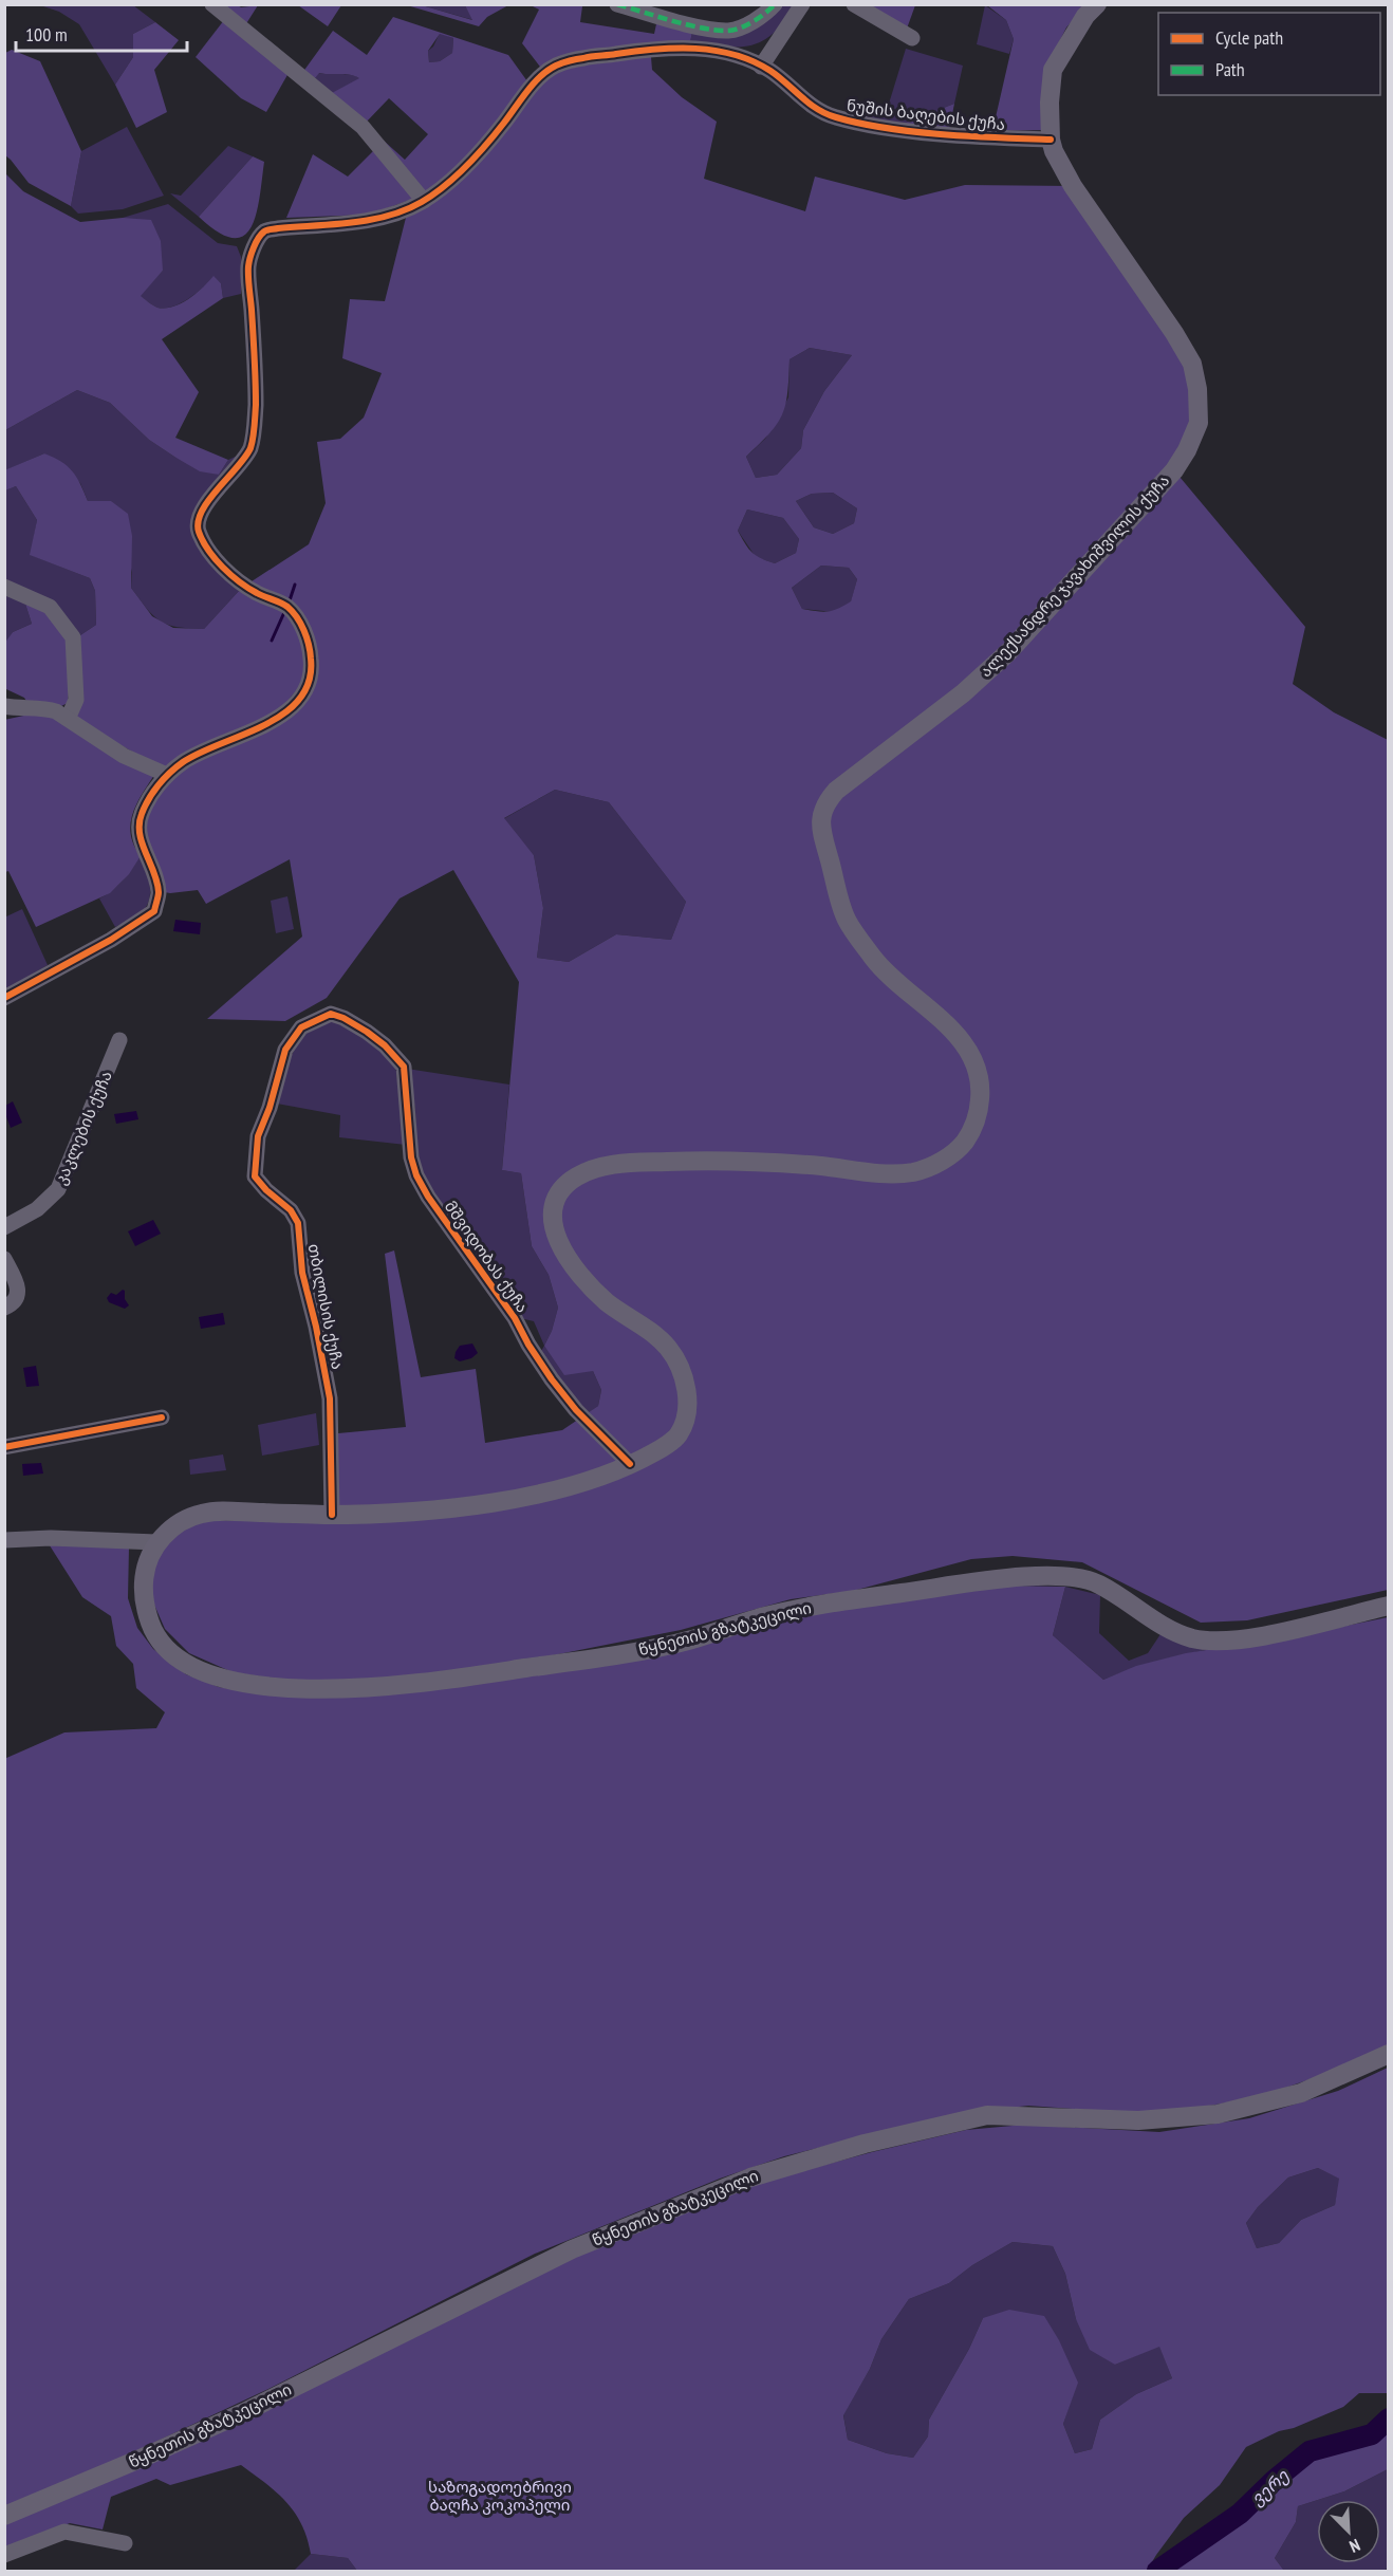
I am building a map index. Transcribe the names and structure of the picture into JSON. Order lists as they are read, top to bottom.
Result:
{
  "streets": {
    "main road": ["ალექსანდრე ჯავახიშვილის ქუჩა", "წყნეთის გზატკეცილი"],
    "street": [
      "ნუშის ბაღების ქუჩა",
      "კაკლების ქუჩა",
      "მშვიდობას ქუჩა",
      "თბილისის ქუჩა"
    ]
  },
  "crossings": [
    ["ნუშის ბაღების ქუჩა", "ალექსანდრე ჯავახიშვილის ქუჩა"],
    ["ალექსანდრე ჯავახიშვილის ქუჩა", "მშვიდობას ქუჩა"],
    ["ალექსანდრე ჯავახიშვილის ქუჩა", "თბილისის ქუჩა"],
    ["ალექსანდრე ჯავახიშვილის ქუჩა", "წყნეთის გზატკეცილი"],
    ["მშვიდობას ქუჩა", "თბილისის ქუჩა"]
  ],
  "water": ["ვერე"],
  "parks": ["საზოგადოებრივი ბაღჩა კოკოპელი"],
  "legend": ["Cycle path", "Path"],
  "scale_bar": "100 m",
  "north": "bottom right"
}
